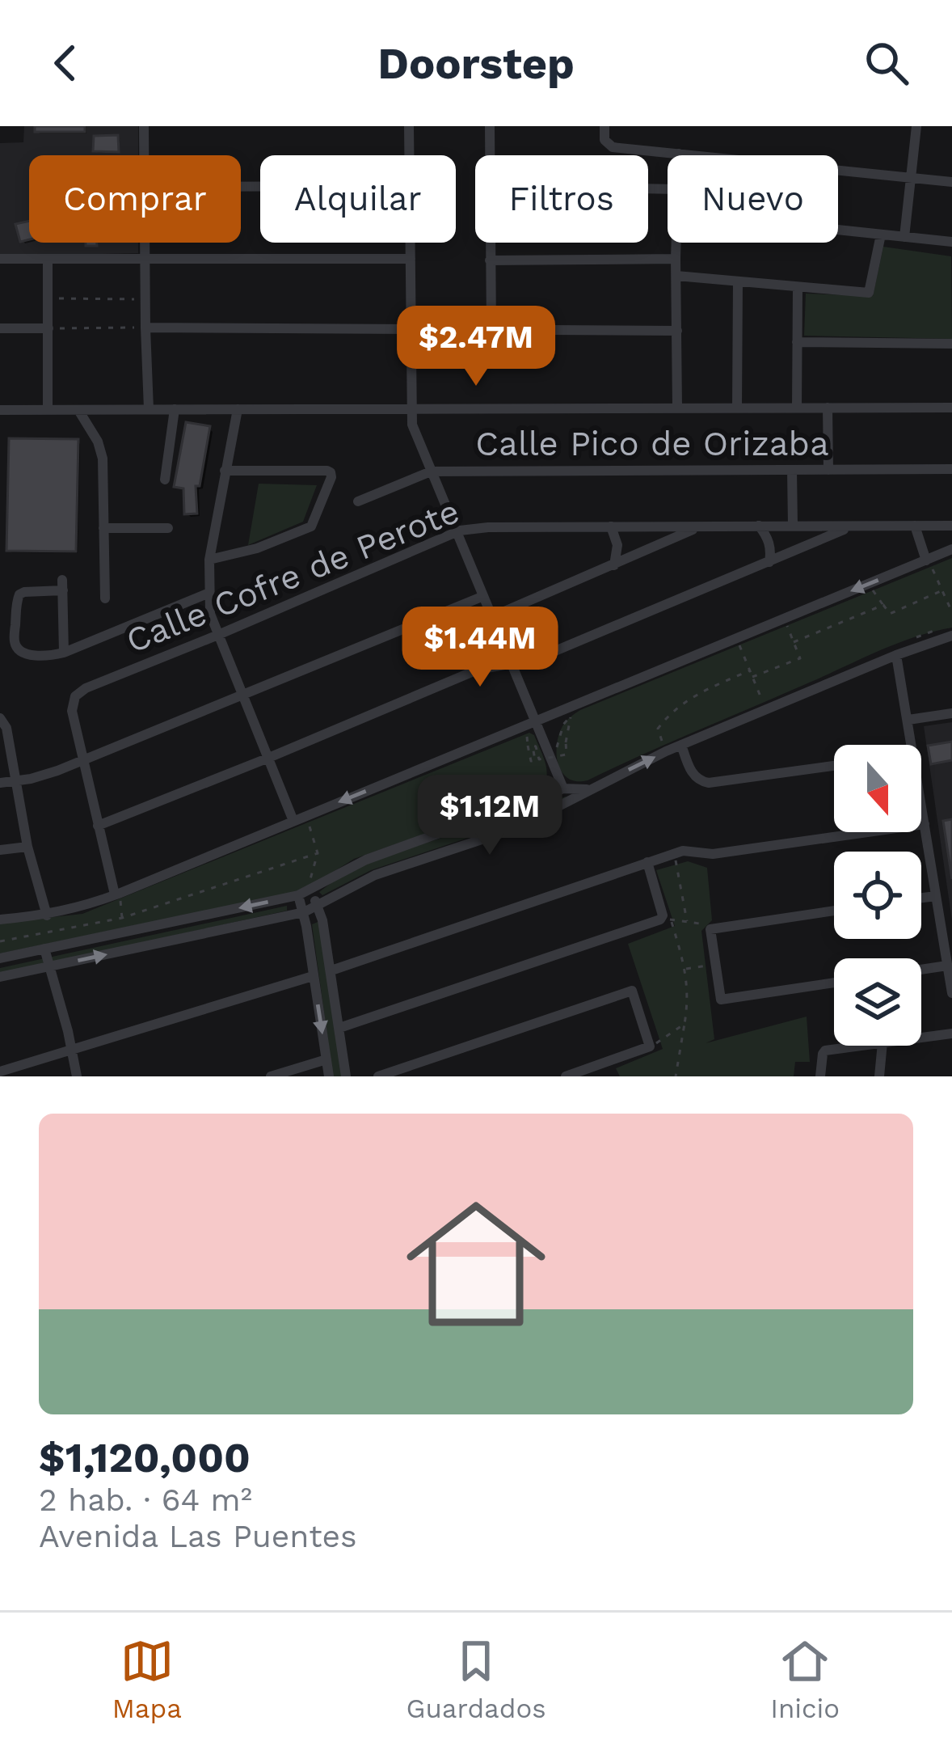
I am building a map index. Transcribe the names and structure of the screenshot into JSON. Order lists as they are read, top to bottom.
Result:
{
  "streets": {
    "street": ["Calle Pico de Orizaba", "Calle Cofre de Perote"]
  },
  "north": "bottom",
  "page": {
    "header": "Doorstep",
    "chip": [
      "Comprar",
      "Alquilar",
      "Filtros",
      "Nuevo"
    ],
    "price": ["$2.47M", "$1.44M", "$1.12M"],
    "list": [
      {
        "name": "$1,120,000",
        "note": "2 hab. · 64 m² · Avenida Las Puentes"
      }
    ],
    "tabs": ["Mapa", "Guardados", "Inicio"]
  }
}
